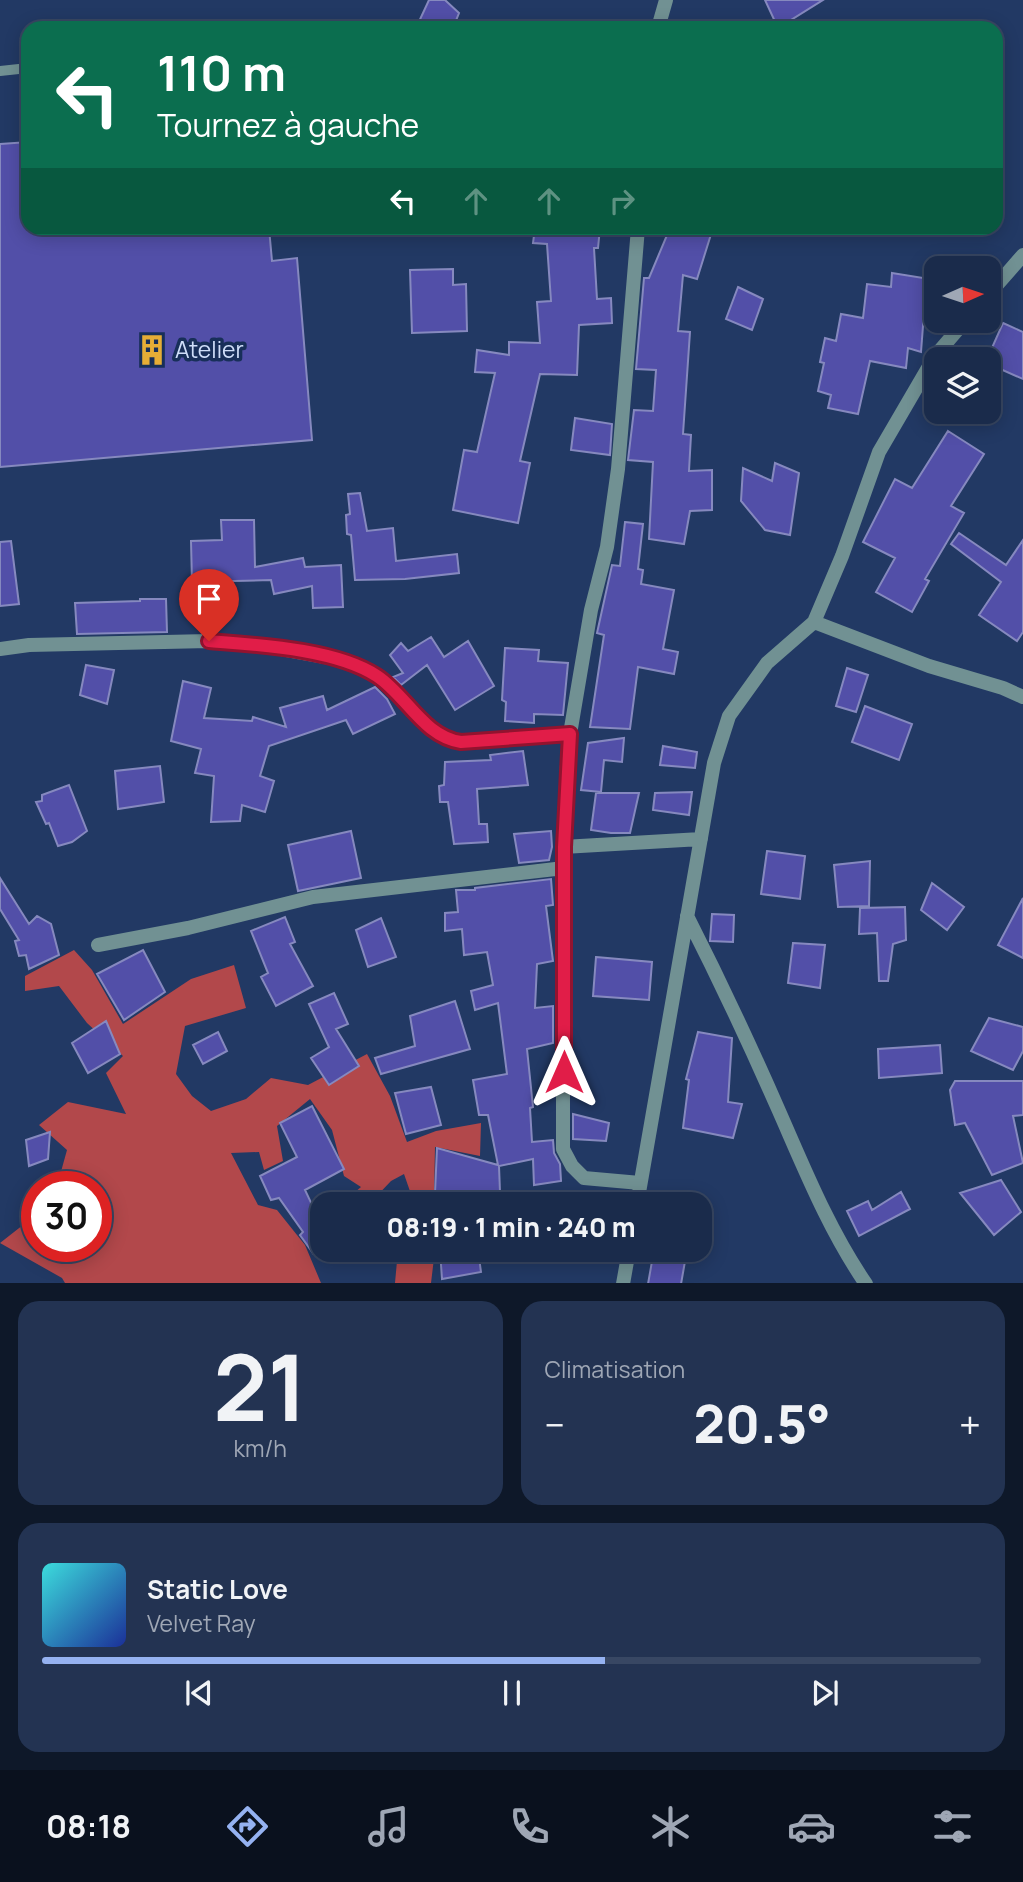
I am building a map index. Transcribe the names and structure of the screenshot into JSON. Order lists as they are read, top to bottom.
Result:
{
  "places": {
    "building": ["Atelier"]
  },
  "north": "right",
  "page": {
    "turn": ["110 m", "Tournez à gauche"],
    "limit": "30",
    "trip": "08:19 · 1 min · 240 m",
    "tile": [
      ["21", "km/h"],
      "Climatisation"
    ],
    "heat": ["−", "20.5°", "+"],
    "song": ["Static Love", "Velvet Ray"],
    "tabs": "08:18"
  }
}
